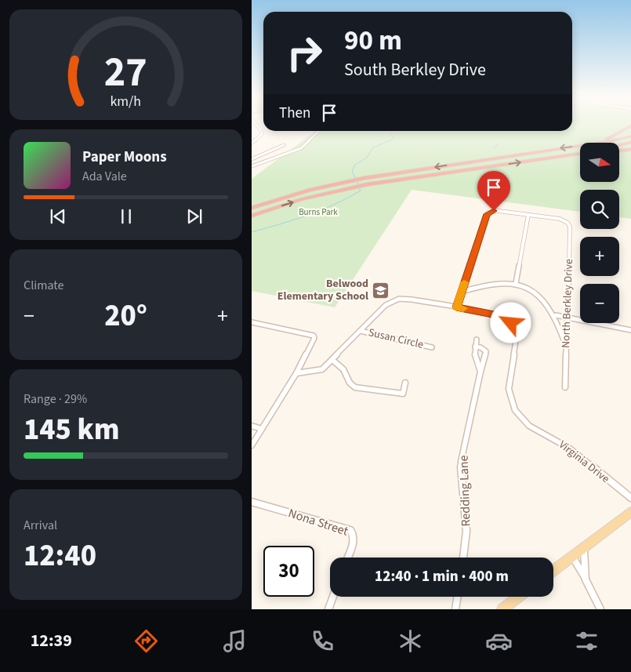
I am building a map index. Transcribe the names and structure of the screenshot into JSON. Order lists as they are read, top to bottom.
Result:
{
  "streets": {
    "street": [
      "North Berkley Drive",
      "Susan Circle",
      "Virginia Drive",
      "Redding Lane",
      "Nona Street"
    ]
  },
  "crossings": [
    ["Susan Circle", "Virginia Drive"]
  ],
  "parks": ["Burns Park"],
  "places": {
    "school or university": ["Belwood Elementary School"]
  },
  "north": "right",
  "page": {
    "turn": ["90 m", "South Berkley Drive"],
    "then": "Then",
    "song": ["Paper Moons", "Ada Vale"],
    "map_buttons": ["+", "−"],
    "tile": [
      "Climate",
      ["Range · 29%", "145 km"],
      ["Arrival", "12:40"]
    ],
    "heat": ["−", "20°", "+"],
    "limit": "30",
    "trip": "12:40 · 1 min · 400 m",
    "tabs": "12:39",
    "gauge": ["27", "km/h"]
  }
}
